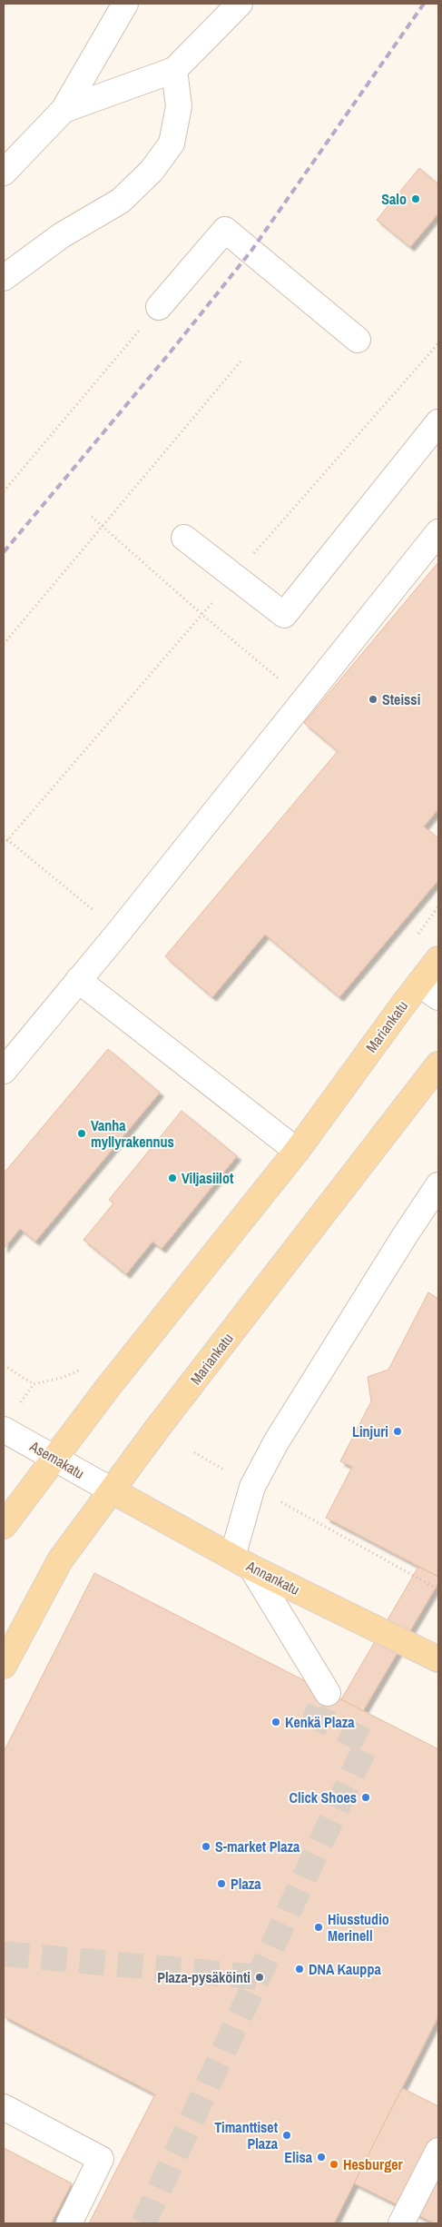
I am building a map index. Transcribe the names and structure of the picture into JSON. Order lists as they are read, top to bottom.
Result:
{
  "streets": {
    "main road": ["Mariankatu", "Annankatu"],
    "street": ["Asemakatu"]
  },
  "crossings": [
    ["Mariankatu", "Asemakatu"],
    ["Mariankatu", "Annankatu"],
    ["Asemakatu", "Annankatu"]
  ],
  "places": [
    "Salo",
    "Steissi",
    "Vanha myllyrakennus",
    "Viljasiilot",
    "Linjuri",
    "Kenkä Plaza",
    "Click Shoes",
    "S-market Plaza",
    "Plaza",
    "Hiusstudio Merinell",
    "DNA Kauppa",
    "Plaza-pysäköinti",
    "Timanttiset Plaza",
    "Elisa",
    "Hesburger"
  ]
}
